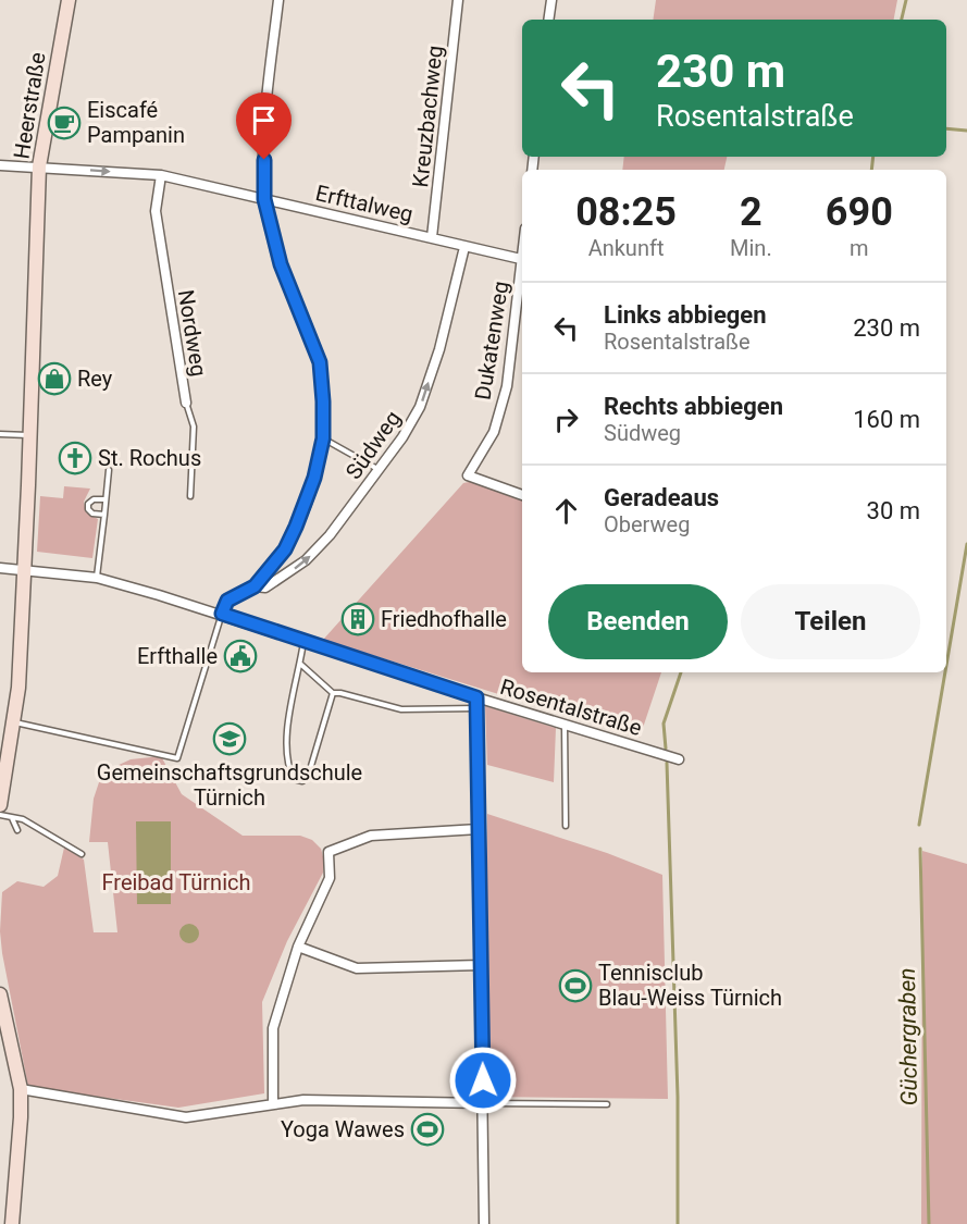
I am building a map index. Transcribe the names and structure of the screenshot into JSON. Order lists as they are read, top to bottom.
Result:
{
  "streets": {
    "main road": ["Heerstraße"],
    "street": [
      "Kreuzbachweg",
      "Erfttalweg",
      "Nordweg",
      "Dukatenweg",
      "Südweg",
      "Rosentalstraße"
    ]
  },
  "crossings": [
    ["Heerstraße", "Erfttalweg"],
    ["Heerstraße", "Rosentalstraße"],
    ["Kreuzbachweg", "Erfttalweg"],
    ["Erfttalweg", "Nordweg"],
    ["Erfttalweg", "Südweg"],
    ["Südweg", "Rosentalstraße"]
  ],
  "water": ["Güchergraben"],
  "parks": ["Freibad Türnich"],
  "places": {
    "cafe": ["Eiscafé Pampanin"],
    "shop": ["Rey"],
    "church": ["St. Rochus"],
    "building": ["Friedhofhalle"],
    "public building": ["Erfthalle"],
    "school or university": ["Gemeinschaftsgrundschule Türnich"],
    "sports": ["Tennisclub Blau-Weiss Türnich", "Yoga Wawes"]
  },
  "page": {
    "turn": ["230 m", "Rosentalstraße"],
    "eta": [
      "08:25",
      "Ankunft",
      "2",
      "Min.",
      "690",
      "m"
    ],
    "list": [
      {
        "name": "Links abbiegen",
        "note": "Rosentalstraße",
        "value": "230 m"
      },
      {
        "name": "Rechts abbiegen",
        "note": "Südweg",
        "value": "160 m"
      },
      {
        "name": "Geradeaus",
        "note": "Oberweg",
        "value": "30 m"
      }
    ],
    "buttons": ["Beenden", "Teilen"]
  }
}
